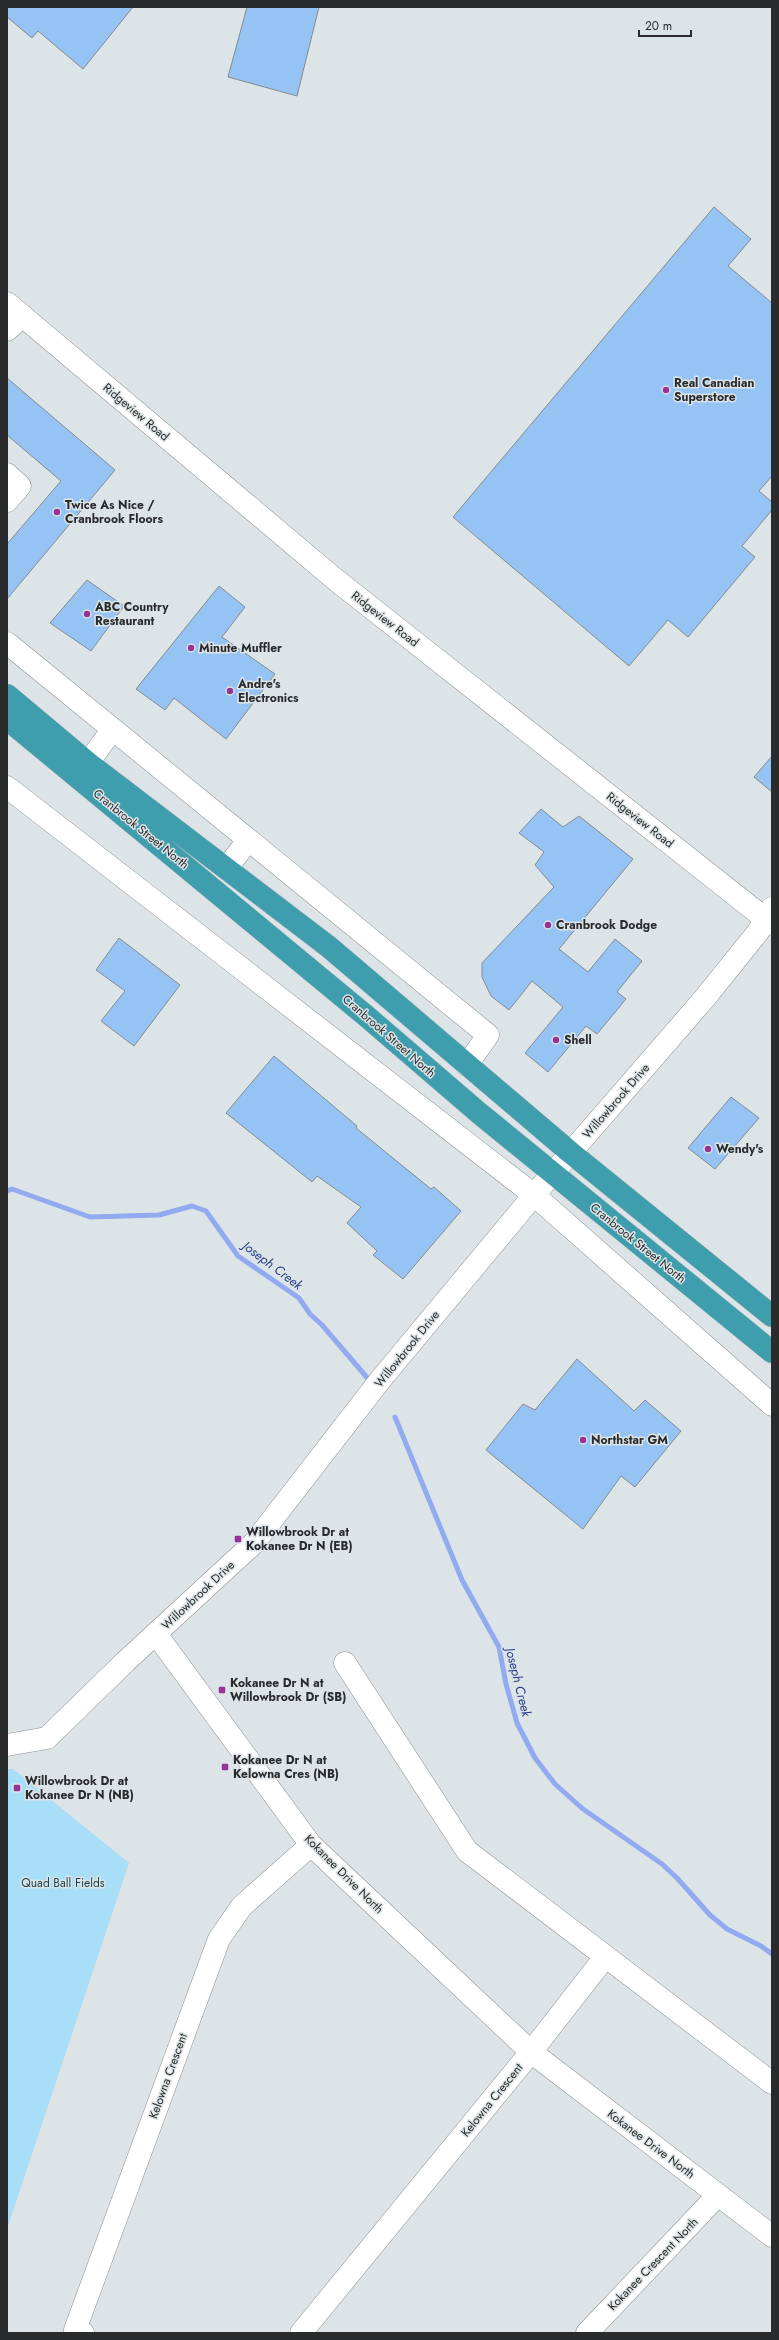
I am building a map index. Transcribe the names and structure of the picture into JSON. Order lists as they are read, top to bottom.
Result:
{
  "streets": {
    "highway": ["Cranbrook Street North"],
    "street": [
      "Ridgeview Road",
      "Willowbrook Drive",
      "Kokanee Drive North",
      "Kelowna Crescent",
      "Kokanee Crescent North"
    ]
  },
  "crossings": [
    ["Ridgeview Road", "Willowbrook Drive"],
    ["Cranbrook Street North", "Willowbrook Drive"],
    ["Willowbrook Drive", "Kokanee Drive North"],
    ["Kokanee Drive North", "Kelowna Crescent"],
    ["Kokanee Drive North", "Kokanee Crescent North"]
  ],
  "water": ["Joseph Creek"],
  "parks": ["Quad Ball Fields"],
  "places": {
    "other": [
      "Real Canadian Superstore",
      "Twice As Nice / Cranbrook Floors",
      "ABC Country Restaurant",
      "Minute Muffler",
      "Andre's Electronics",
      "Cranbrook Dodge",
      "Shell",
      "Wendy's",
      "Northstar GM"
    ],
    "transit": [
      "Willowbrook Dr at Kokanee Dr N (EB)",
      "Kokanee Dr N at Willowbrook Dr (SB)",
      "Kokanee Dr N at Kelowna Cres (NB)",
      "Willowbrook Dr at Kokanee Dr N (NB)"
    ]
  },
  "scale_bar": "20 m"
}
